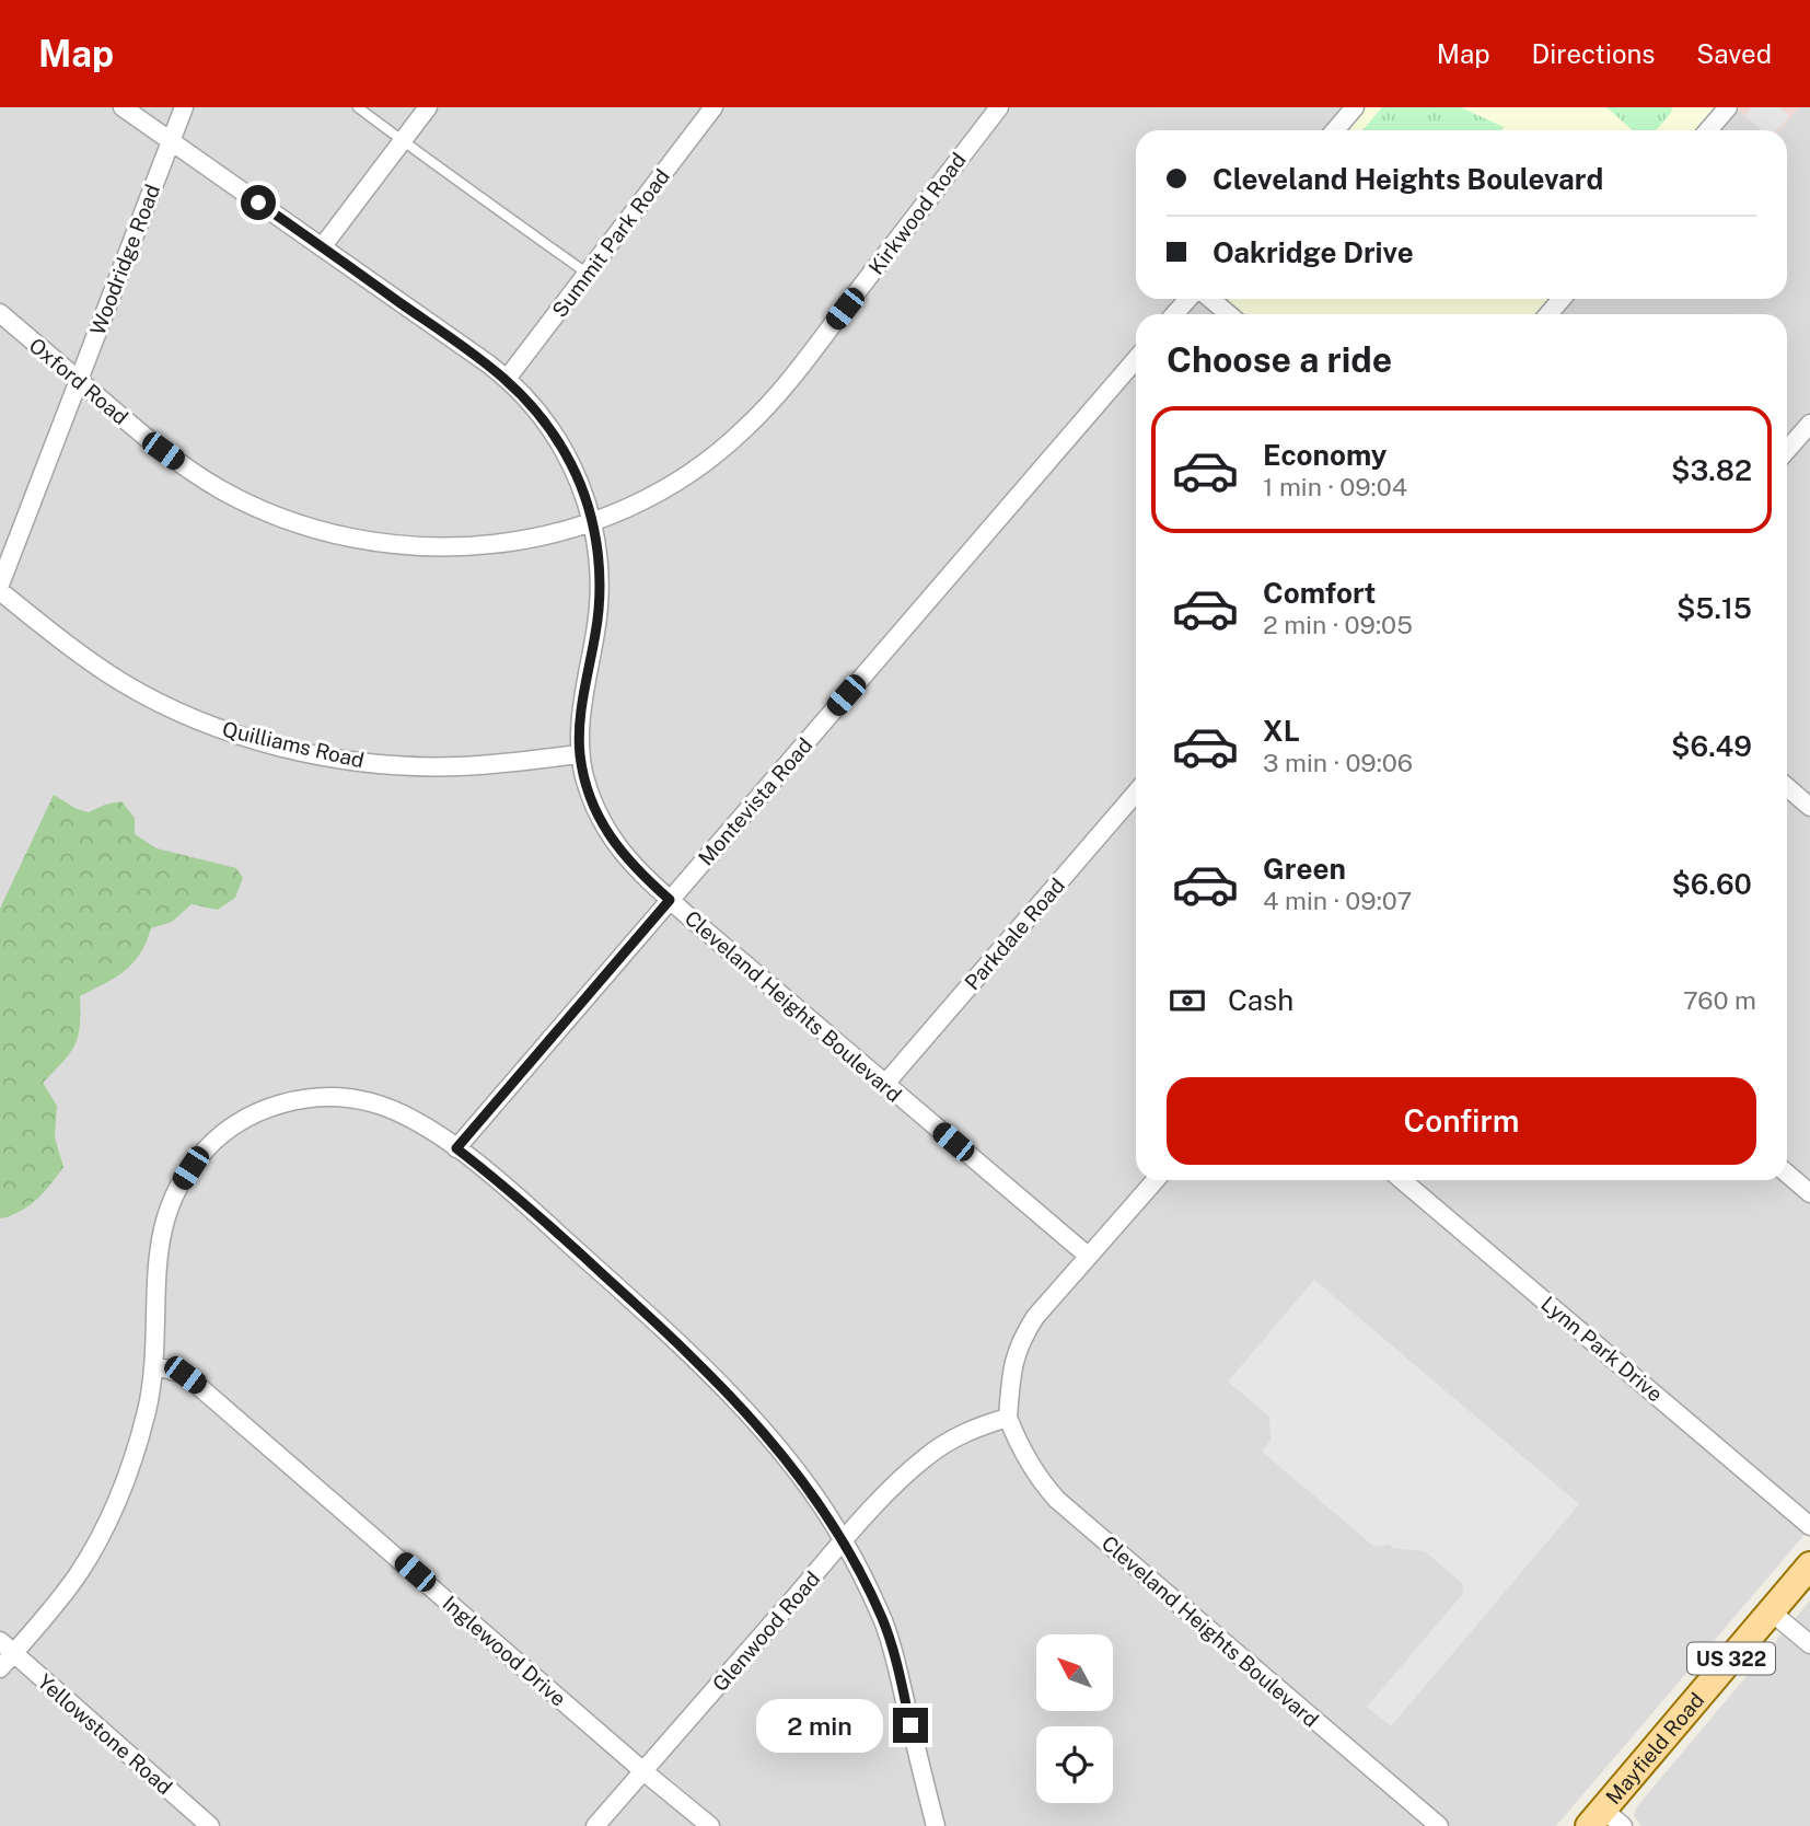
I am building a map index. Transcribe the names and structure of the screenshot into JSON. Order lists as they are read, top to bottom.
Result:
{
  "streets": {
    "main road": ["US 322", "Mayfield Road"],
    "street": [
      "Kirkwood Road",
      "Summit Park Road",
      "Woodridge Road",
      "Oxford Road",
      "Quilliams Road",
      "Montevista Road",
      "Parkdale Road",
      "Cleveland Heights Boulevard",
      "Lynn Park Drive",
      "Glenwood Road",
      "Inglewood Drive",
      "Yellowstone Road"
    ]
  },
  "crossings": [
    ["Kirkwood Road", "Oxford Road"],
    ["Kirkwood Road", "Cleveland Heights Boulevard"],
    ["Summit Park Road", "Cleveland Heights Boulevard"],
    ["Woodridge Road", "Oxford Road"],
    ["Woodridge Road", "Cleveland Heights Boulevard"],
    ["Oxford Road", "Cleveland Heights Boulevard"],
    ["Quilliams Road", "Cleveland Heights Boulevard"],
    ["Montevista Road", "Cleveland Heights Boulevard"],
    ["Parkdale Road", "Cleveland Heights Boulevard"],
    ["Cleveland Heights Boulevard", "Glenwood Road"],
    ["Glenwood Road", "Inglewood Drive"]
  ],
  "north": "top left",
  "page": {
    "header": "Map",
    "nav": ["Map", "Directions", "Saved"],
    "banner": ["Cleveland Heights Boulevard", "Oakridge Drive"],
    "heading": "Choose a ride",
    "list": [
      {
        "name": "Economy",
        "note": "1 min · 09:04",
        "value": "$3.82"
      },
      {
        "name": "Comfort",
        "note": "2 min · 09:05",
        "value": "$5.15"
      },
      {
        "name": "XL",
        "note": "3 min · 09:06",
        "value": "$6.49"
      },
      {
        "name": "Green",
        "note": "4 min · 09:07",
        "value": "$6.60"
      }
    ],
    "pay": ["Cash", "760 m"],
    "buttons": "Confirm",
    "bubble": "2 min"
  }
}
